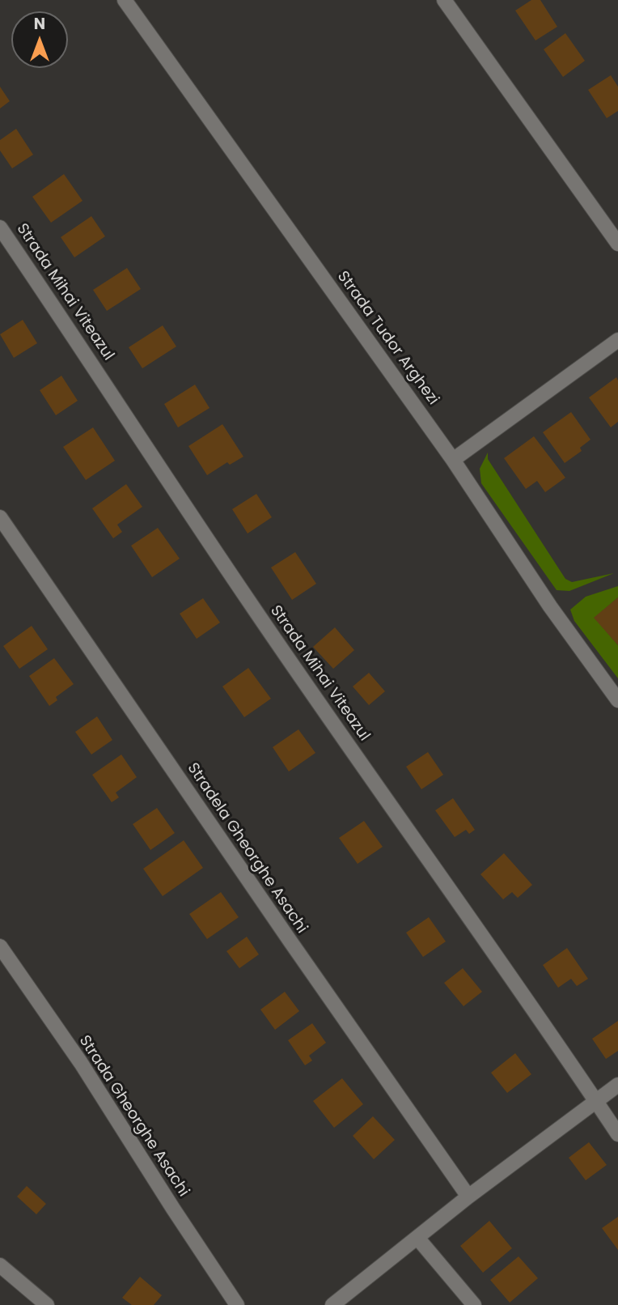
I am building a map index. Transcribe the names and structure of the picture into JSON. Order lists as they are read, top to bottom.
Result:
{
  "streets": {
    "street": [
      "Strada Mihai Viteazul",
      "Strada Tudor Arghezi",
      "Stradela Gheorghe Asachi",
      "Strada Gheorghe Asachi"
    ]
  },
  "north": "top"
}
